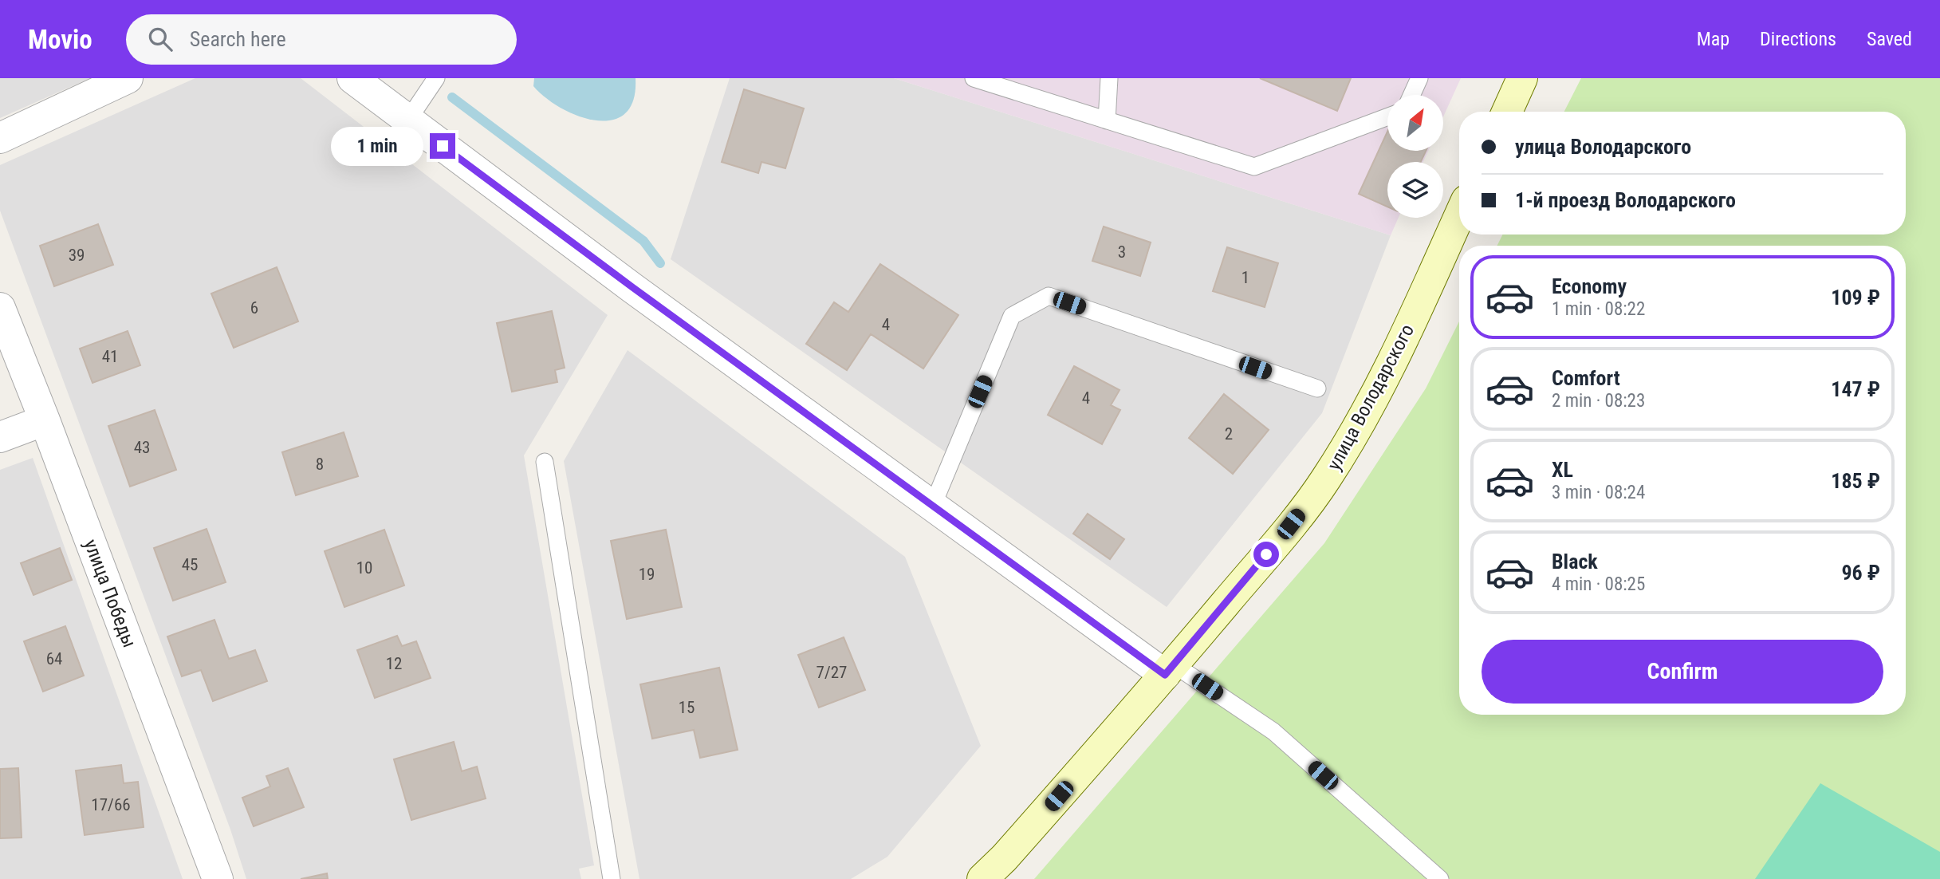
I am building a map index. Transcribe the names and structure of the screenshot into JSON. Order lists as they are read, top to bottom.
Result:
{
  "streets": {
    "street": ["улица Володарского", "улица Победы"]
  },
  "house_numbers": [
    "3",
    "39",
    "1",
    "6",
    "4",
    "41",
    "4",
    "2",
    "43",
    "8",
    "45",
    "10",
    "19",
    "64",
    "12",
    "7/27",
    "15",
    "17/66"
  ],
  "north": "top right",
  "page": {
    "header": "Movio",
    "search": "Search here",
    "nav": ["Map", "Directions", "Saved"],
    "banner": ["улица Володарского", "1-й проезд Володарского"],
    "bubble": "1 min",
    "list": [
      {
        "name": "Economy",
        "note": "1 min · 08:22",
        "value": "109 ₽"
      },
      {
        "name": "Comfort",
        "note": "2 min · 08:23",
        "value": "147 ₽"
      },
      {
        "name": "XL",
        "note": "3 min · 08:24",
        "value": "185 ₽"
      },
      {
        "name": "Black",
        "note": "4 min · 08:25",
        "value": "96 ₽"
      }
    ],
    "buttons": "Confirm"
  }
}
